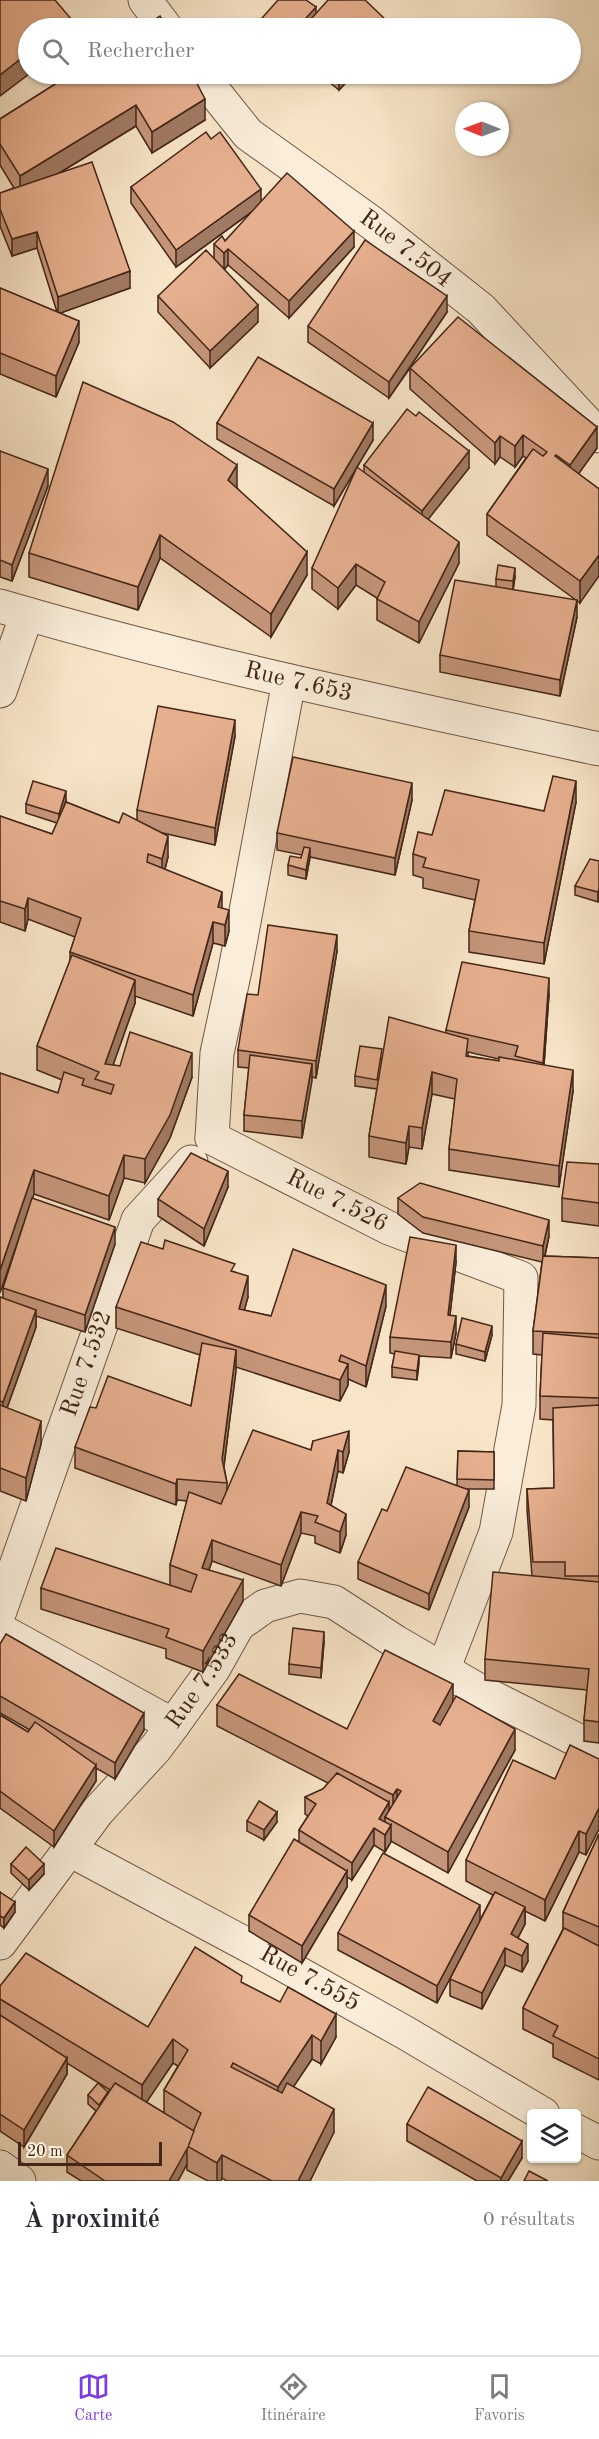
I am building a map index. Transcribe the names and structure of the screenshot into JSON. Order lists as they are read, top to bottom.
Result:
{
  "streets": {
    "street": [
      "Rue 7.504",
      "Rue 7.653",
      "Rue 7.526",
      "Rue 7.532",
      "Rue 7.533",
      "Rue 7.555"
    ]
  },
  "crossings": [
    ["Rue 7.526", "Rue 7.532"],
    ["Rue 7.526", "Rue 7.533"],
    ["Rue 7.533", "Rue 7.555"]
  ],
  "scale_bar": "20 m",
  "north": "left",
  "page": {
    "search": "Rechercher",
    "scale": "20 m",
    "heading": ["À proximité", "0 résultats"],
    "nav": ["Carte", "Itinéraire", "Favoris"]
  }
}
